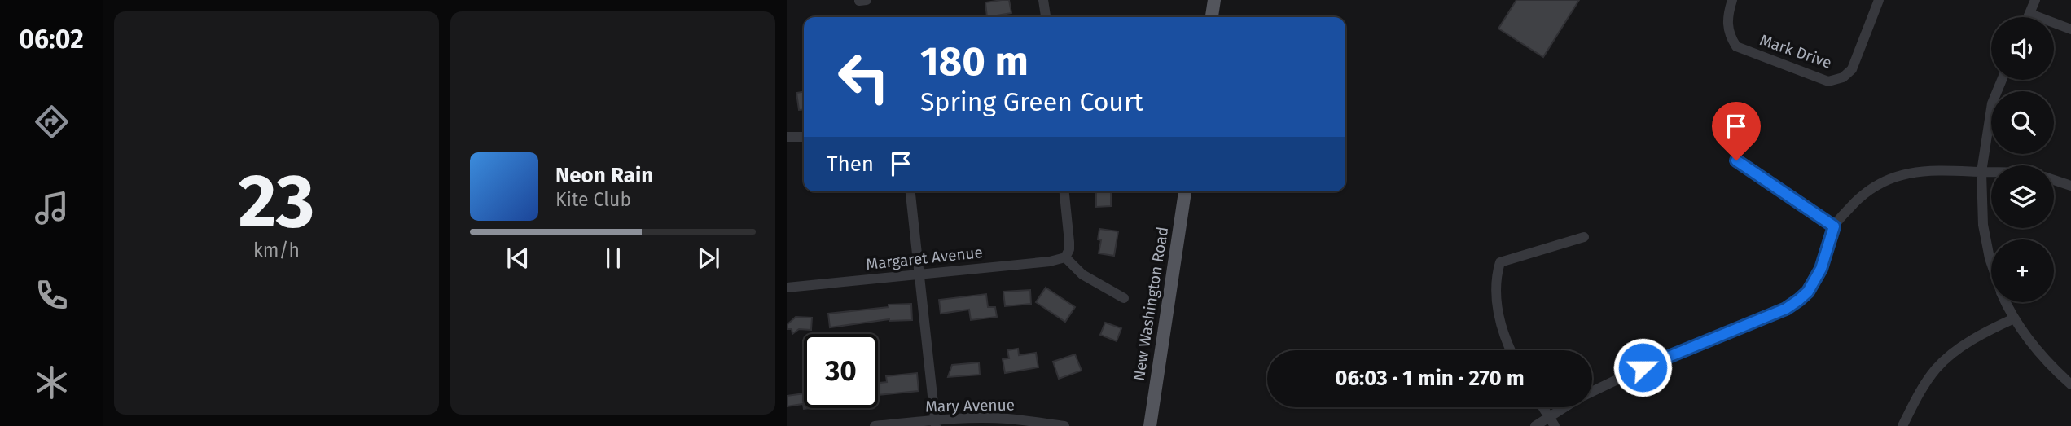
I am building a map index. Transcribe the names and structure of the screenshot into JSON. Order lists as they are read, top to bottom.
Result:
{
  "streets": {
    "main road": ["New Washington Road"],
    "street": ["Mark Drive", "Margaret Avenue", "Mary Avenue"]
  },
  "page": {
    "tabs": "06:02",
    "tile": ["23", "km/h"],
    "map_buttons": "+",
    "turn": ["180 m", "Spring Green Court"],
    "then": "Then",
    "song": ["Neon Rain", "Kite Club"],
    "limit": "30",
    "trip": "06:03 · 1 min · 270 m"
  }
}
